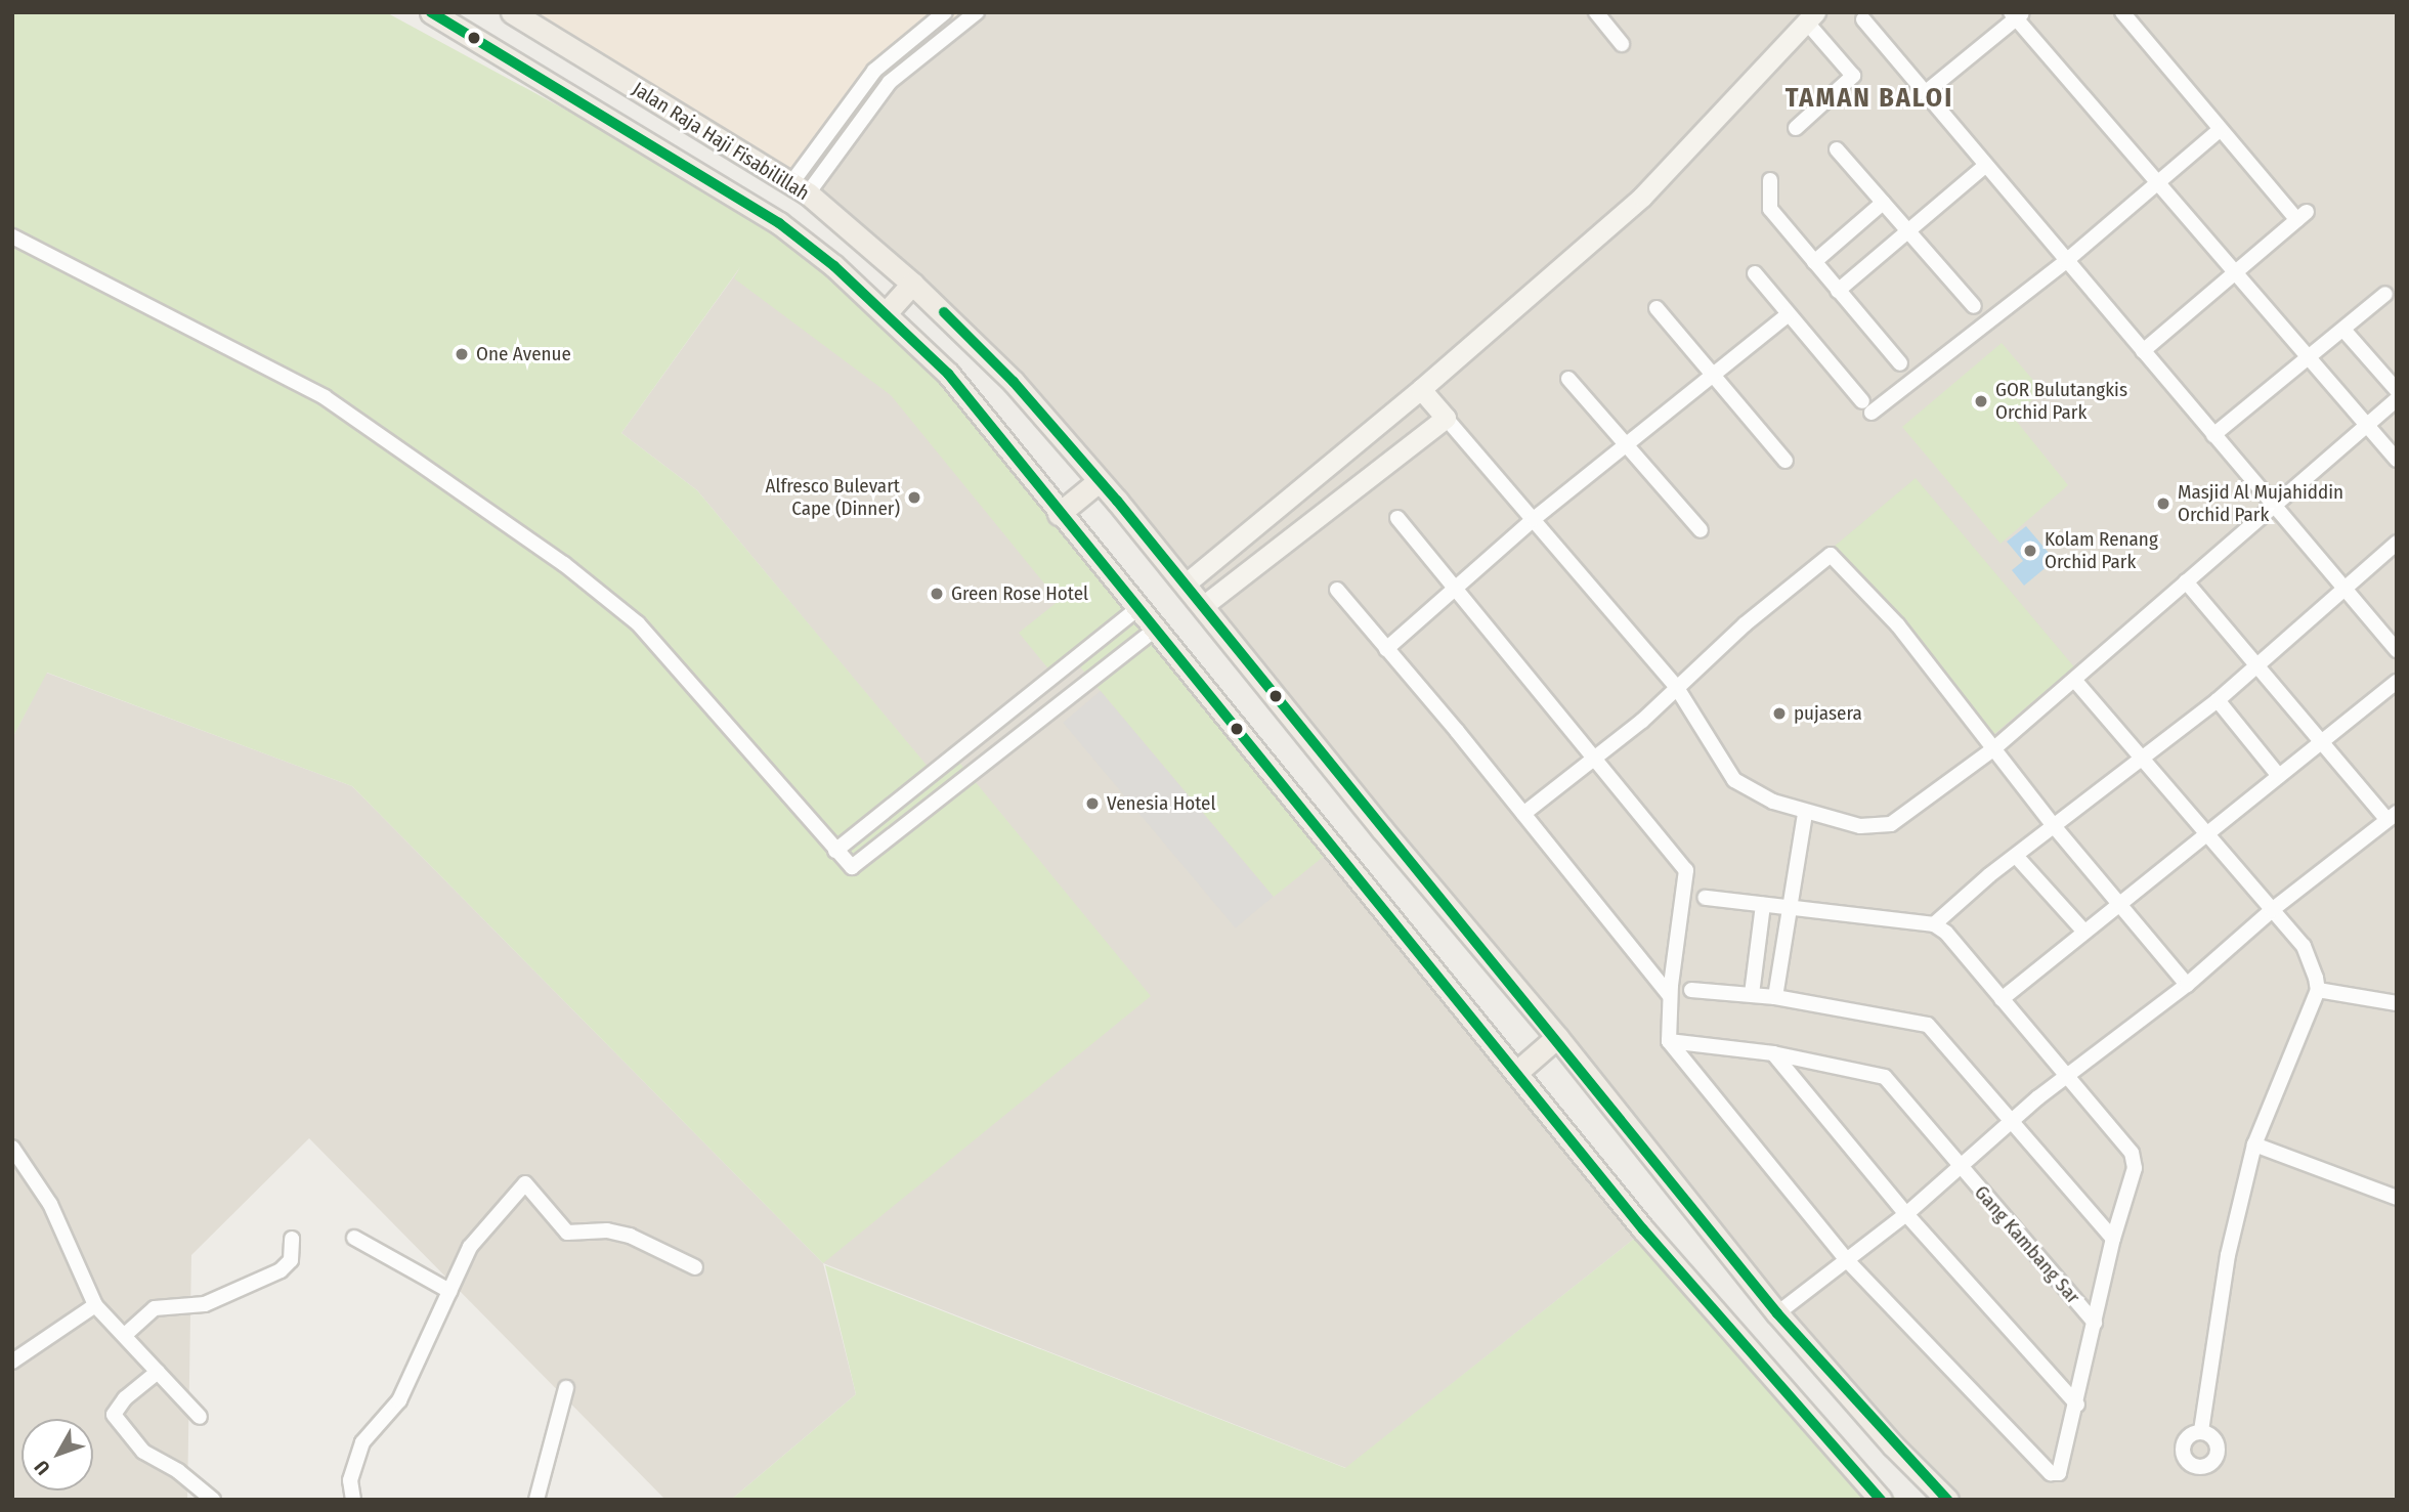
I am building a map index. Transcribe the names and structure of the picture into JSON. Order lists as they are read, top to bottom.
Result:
{
  "streets": {
    "main road": ["Jalan Raja Haji Fisabilillah"],
    "street": ["Gang Kambang Sar"]
  },
  "districts": ["TAMAN BALOI"],
  "places": [
    "One Avenue",
    "GOR Bulutangkis Orchid Park",
    "Alfresco Bulevart Cape (Dinner)",
    "Masjid Al Mujahiddin Orchid Park",
    "Kolam Renang Orchid Park",
    "Green Rose Hotel",
    "pujasera",
    "Venesia Hotel"
  ],
  "north": "bottom left"
}
